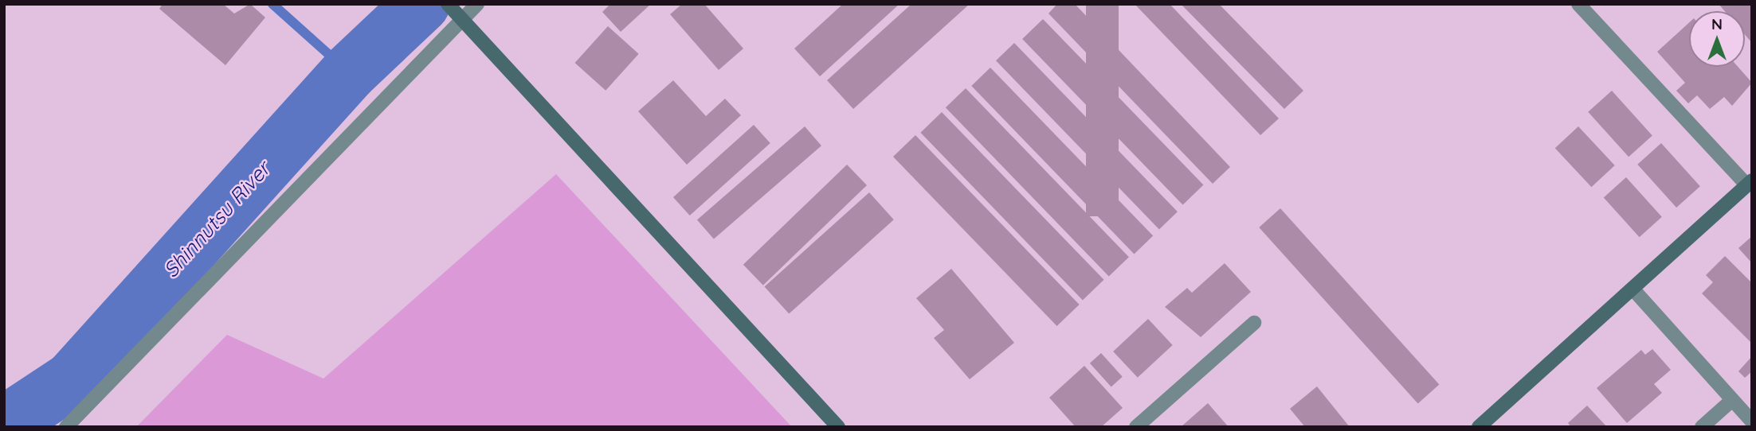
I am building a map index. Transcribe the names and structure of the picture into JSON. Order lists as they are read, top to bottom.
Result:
{
  "water": ["Shinnutsu River"],
  "north": "top"
}
